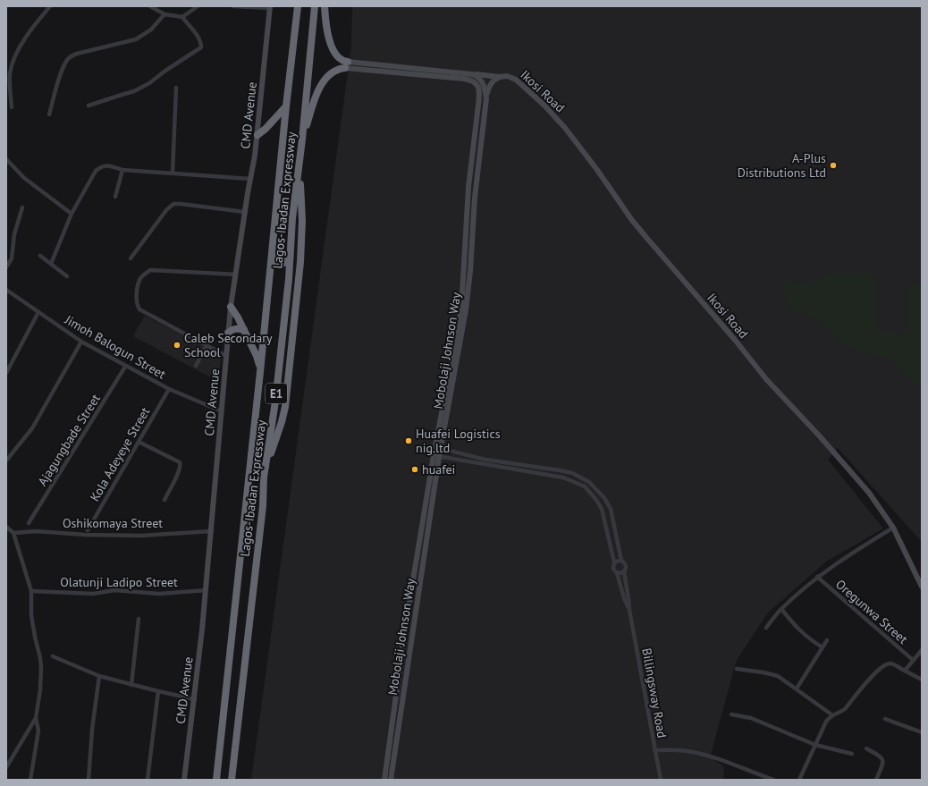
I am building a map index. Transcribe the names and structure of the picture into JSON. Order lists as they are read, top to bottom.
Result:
{
  "streets": {
    "highway": ["Lagos-Ibadan Expressway", "E1"],
    "street": [
      "Ikosi Road",
      "CMD Avenue",
      "Jimoh Balogun Street",
      "Mobolaji Johnson Way",
      "Ajagungbade Street",
      "Kola Adeyeye Street",
      "Oshikomaya Street",
      "Olatunji Ladipo Street",
      "Oregunwa Street",
      "Billingsway Road"
    ]
  },
  "crossings": [
    ["Ikosi Road", "Mobolaji Johnson Way"],
    ["CMD Avenue", "Jimoh Balogun Street"],
    ["CMD Avenue", "Oshikomaya Street"],
    ["CMD Avenue", "Olatunji Ladipo Street"],
    ["Jimoh Balogun Street", "Ajagungbade Street"],
    ["Jimoh Balogun Street", "Kola Adeyeye Street"]
  ],
  "places": [
    "A-Plus Distributions Ltd",
    "Caleb Secondary School",
    "Huafei Logistics nig.ltd",
    "huafei"
  ]
}
